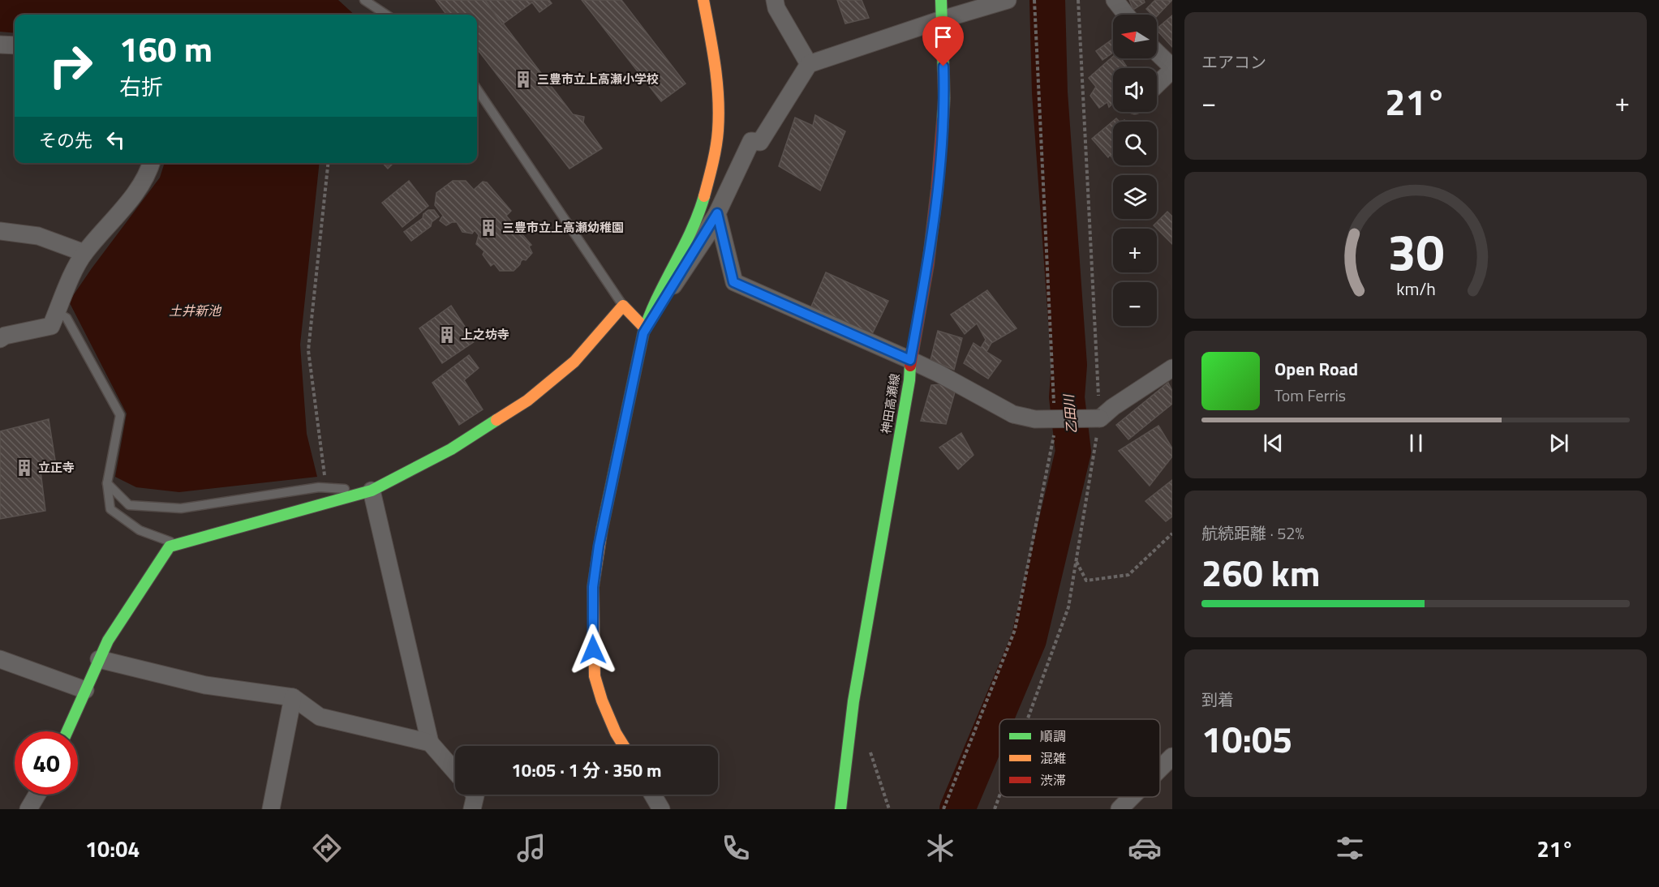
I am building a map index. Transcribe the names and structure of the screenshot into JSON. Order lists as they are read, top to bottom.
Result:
{
  "streets": {
    "street": ["神田高瀬線"]
  },
  "water": ["土井新池", "乙田川"],
  "places": {
    "building": [
      "三豊市立上高瀬小学校",
      "三豊市立上高瀬幼稚園",
      "上之坊寺",
      "立正寺"
    ]
  },
  "legend": ["順調", "混雑", "渋滞"],
  "north": "left",
  "page": {
    "tile": [
      "エアコン",
      ["航続距離 · 52%", "260 km"],
      ["到着", "10:05"]
    ],
    "map_buttons": ["+", "−"],
    "turn": ["160 m", "右折"],
    "heat": ["−", "21°", "+"],
    "then": "その先",
    "song": ["Open Road", "Tom Ferris"],
    "limit": "40",
    "trip": "10:05 · 1 分 · 350 m",
    "tabs": ["10:04", "21°"],
    "gauge": ["30", "km/h"]
  }
}
